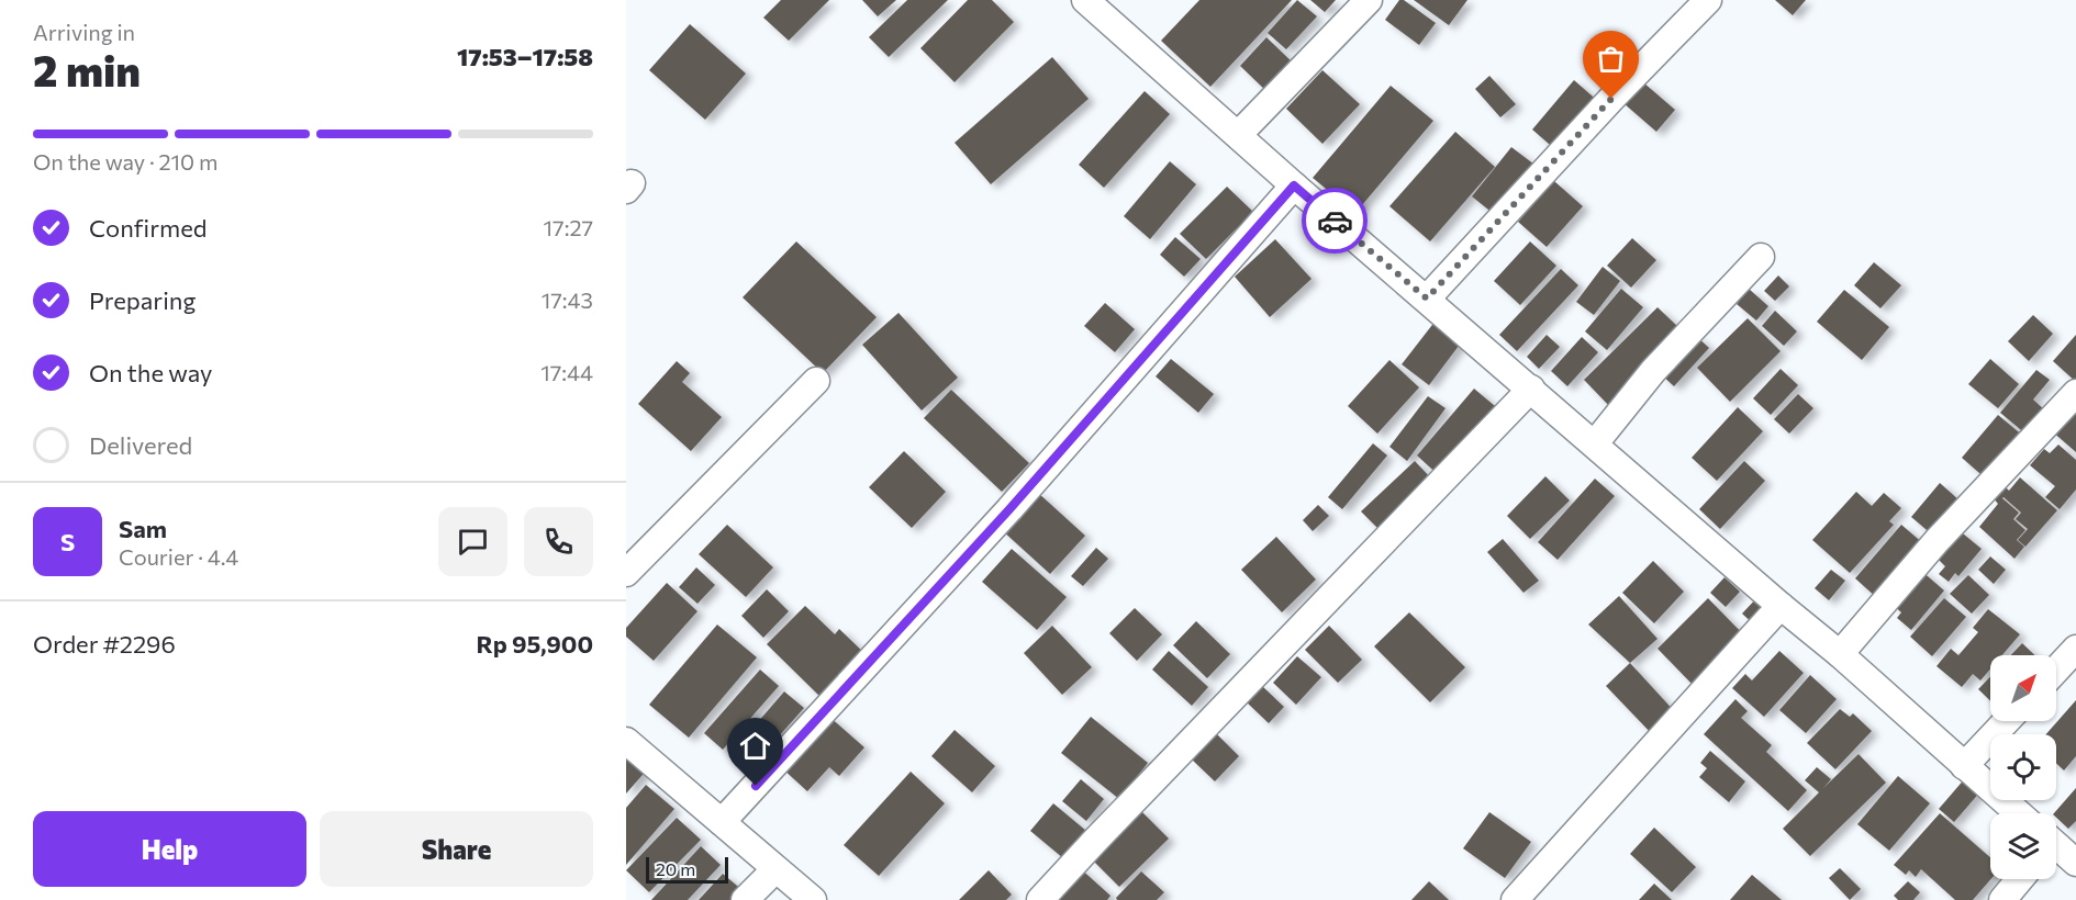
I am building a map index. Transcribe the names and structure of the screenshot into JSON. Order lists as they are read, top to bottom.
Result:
{
  "scale_bar": "20 m",
  "north": "top right",
  "page": {
    "heading": ["2 min", "Arriving in", "17:53–17:58"],
    "panel": [
      "Sam",
      "Courier · 4.4",
      "Order #2296",
      "Rp 95,900"
    ],
    "bar": "On the way · 210 m",
    "list": [
      ["Confirmed", "17:27"],
      ["Preparing", "17:43"],
      ["On the way", "17:44"],
      "Delivered"
    ],
    "round": "S",
    "buttons": ["Help", "Share"],
    "scale": "20 m"
  }
}
